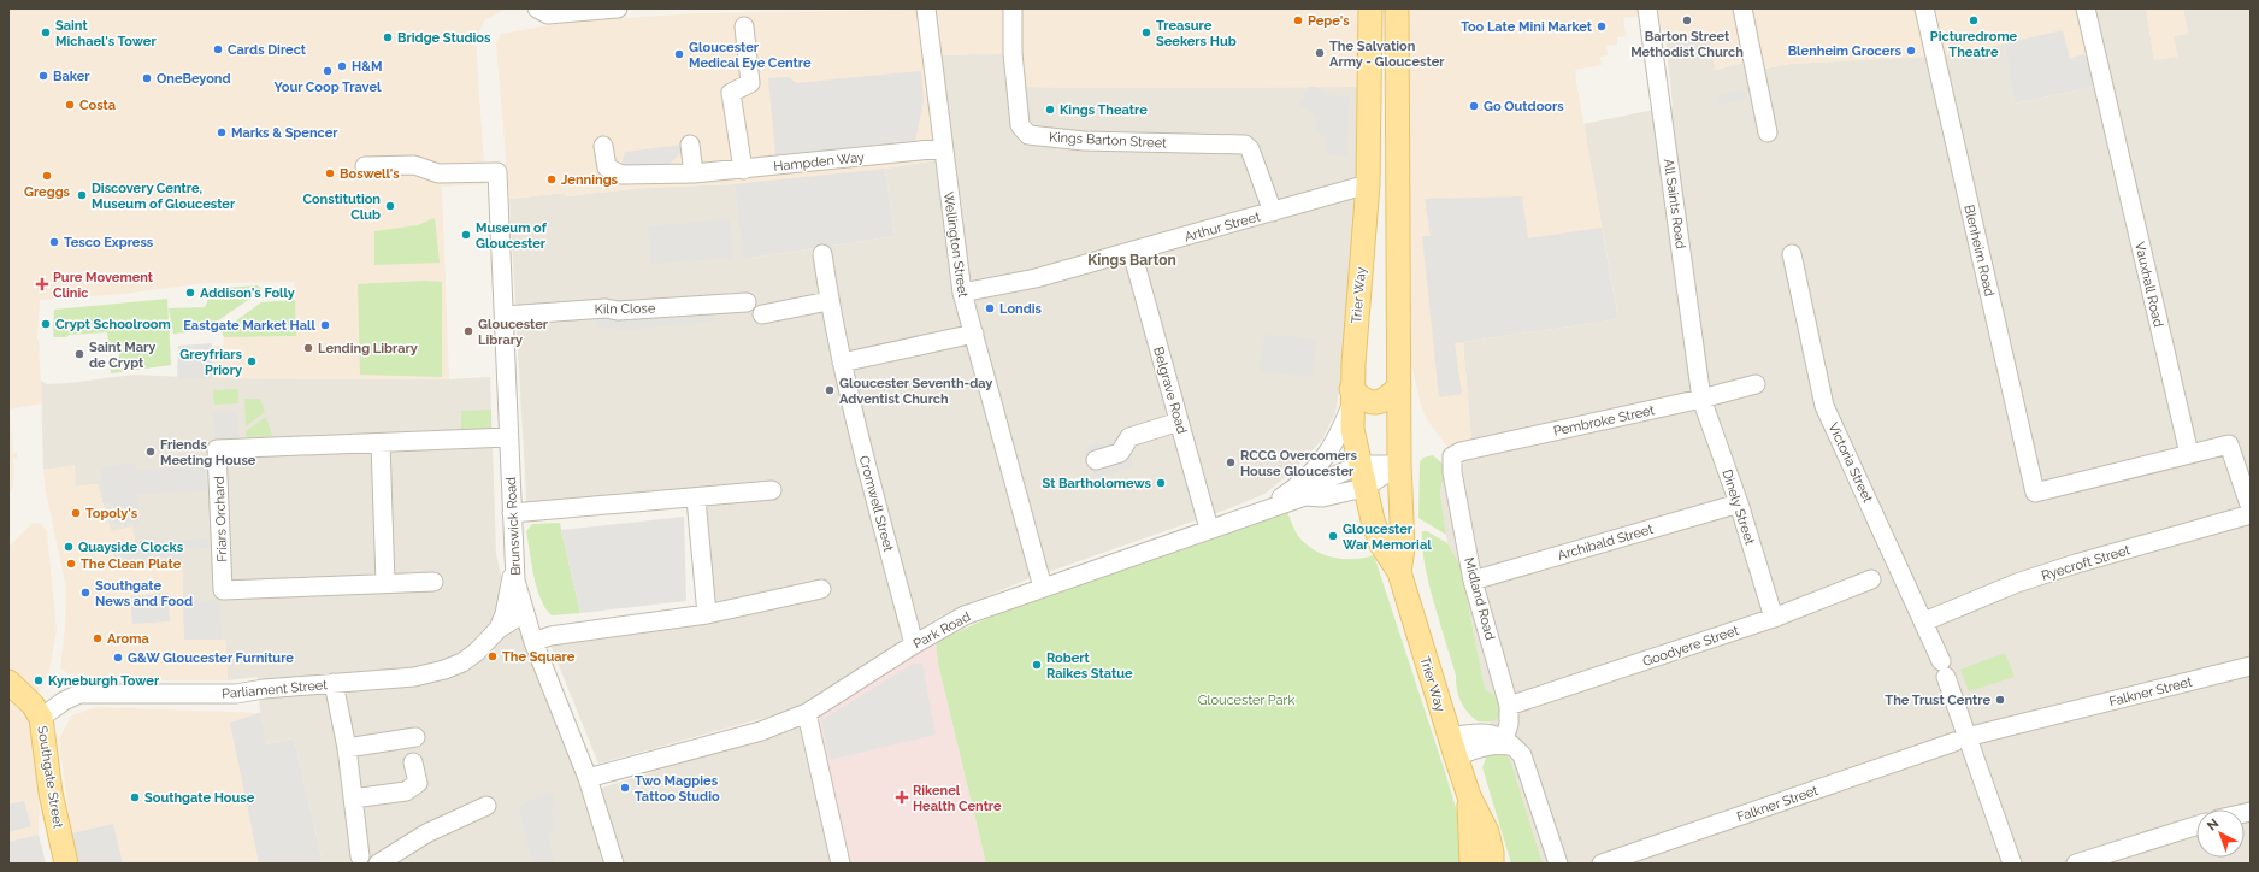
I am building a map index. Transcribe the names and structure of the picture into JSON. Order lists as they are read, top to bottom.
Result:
{
  "streets": {
    "main road": ["Trier Way", "Southgate Street"],
    "street": [
      "Kings Barton Street",
      "Hampden Way",
      "All Saints Road",
      "Arthur Street",
      "Wellington Street",
      "Blenheim Road",
      "Vauxhall Road",
      "Kiln Close",
      "Belgrave Road",
      "Pembroke Street",
      "Victoria Street",
      "Cromwell Street",
      "Dinely Street",
      "Friars Orchard",
      "Brunswick Road",
      "Archibald Street",
      "Ryecroft Street",
      "Midland Road",
      "Park Road",
      "Goodyere Street",
      "Parliament Street",
      "Falkner Street"
    ]
  },
  "crossings": [
    ["Kings Barton Street", "Arthur Street"],
    ["Hampden Way", "Wellington Street"],
    ["All Saints Road", "Pembroke Street"],
    ["All Saints Road", "Dinely Street"],
    ["Arthur Street", "Wellington Street"],
    ["Arthur Street", "Trier Way"],
    ["Arthur Street", "Belgrave Road"],
    ["Wellington Street", "Park Road"],
    ["Blenheim Road", "Vauxhall Road"],
    ["Trier Way", "Park Road"],
    ["Kiln Close", "Brunswick Road"],
    ["Belgrave Road", "Park Road"],
    ["Pembroke Street", "Dinely Street"],
    ["Pembroke Street", "Midland Road"],
    ["Victoria Street", "Ryecroft Street"],
    ["Victoria Street", "Falkner Street"],
    ["Cromwell Street", "Park Road"],
    ["Dinely Street", "Archibald Street"],
    ["Dinely Street", "Goodyere Street"],
    ["Friars Orchard", "Brunswick Road"],
    ["Brunswick Road", "Park Road"],
    ["Brunswick Road", "Parliament Street"],
    ["Archibald Street", "Midland Road"],
    ["Midland Road", "Goodyere Street"],
    ["Parliament Street", "Southgate Street"]
  ],
  "districts": ["Kings Barton"],
  "parks": ["Gloucester Park"],
  "places": {
    "other": [
      "Pepe's",
      "Barton Street Methodist Church",
      "Picturedrome Theatre",
      "Too Late Mini Market",
      "Saint Michael's Tower",
      "Treasure Seekers Hub",
      "Bridge Studios",
      "Cards Direct",
      "Blenheim Grocers",
      "The Salvation Army - Gloucester",
      "Gloucester Medical Eye Centre",
      "H&M",
      "Your Coop Travel",
      "Baker",
      "OneBeyond",
      "Costa",
      "Go Outdoors",
      "Kings Theatre",
      "Marks & Spencer",
      "Boswell's",
      "Greggs",
      "Jennings",
      "Discovery Centre, Museum of Gloucester",
      "Constitution Club",
      "Museum of Gloucester",
      "Tesco Express",
      "Addison's Folly",
      "Londis",
      "Crypt Schoolroom",
      "Eastgate Market Hall",
      "Gloucester Library",
      "Lending Library",
      "Saint Mary de Crypt",
      "Greyfriars Priory",
      "Gloucester Seventh-day Adventist Church",
      "Friends Meeting House",
      "RCCG Overcomers House Gloucester",
      "St Bartholomews",
      "Topoly's",
      "Gloucester War Memorial",
      "Quayside Clocks",
      "The Clean Plate",
      "Southgate News and Food",
      "Aroma",
      "The Square",
      "G&W Gloucester Furniture",
      "Robert Raikes Statue",
      "Kyneburgh Tower",
      "The Trust Centre",
      "Two Magpies Tattoo Studio",
      "Southgate House"
    ],
    "health": ["Pure Movement Clinic", "Rikenel Health Centre"]
  },
  "north": "top left"
}
